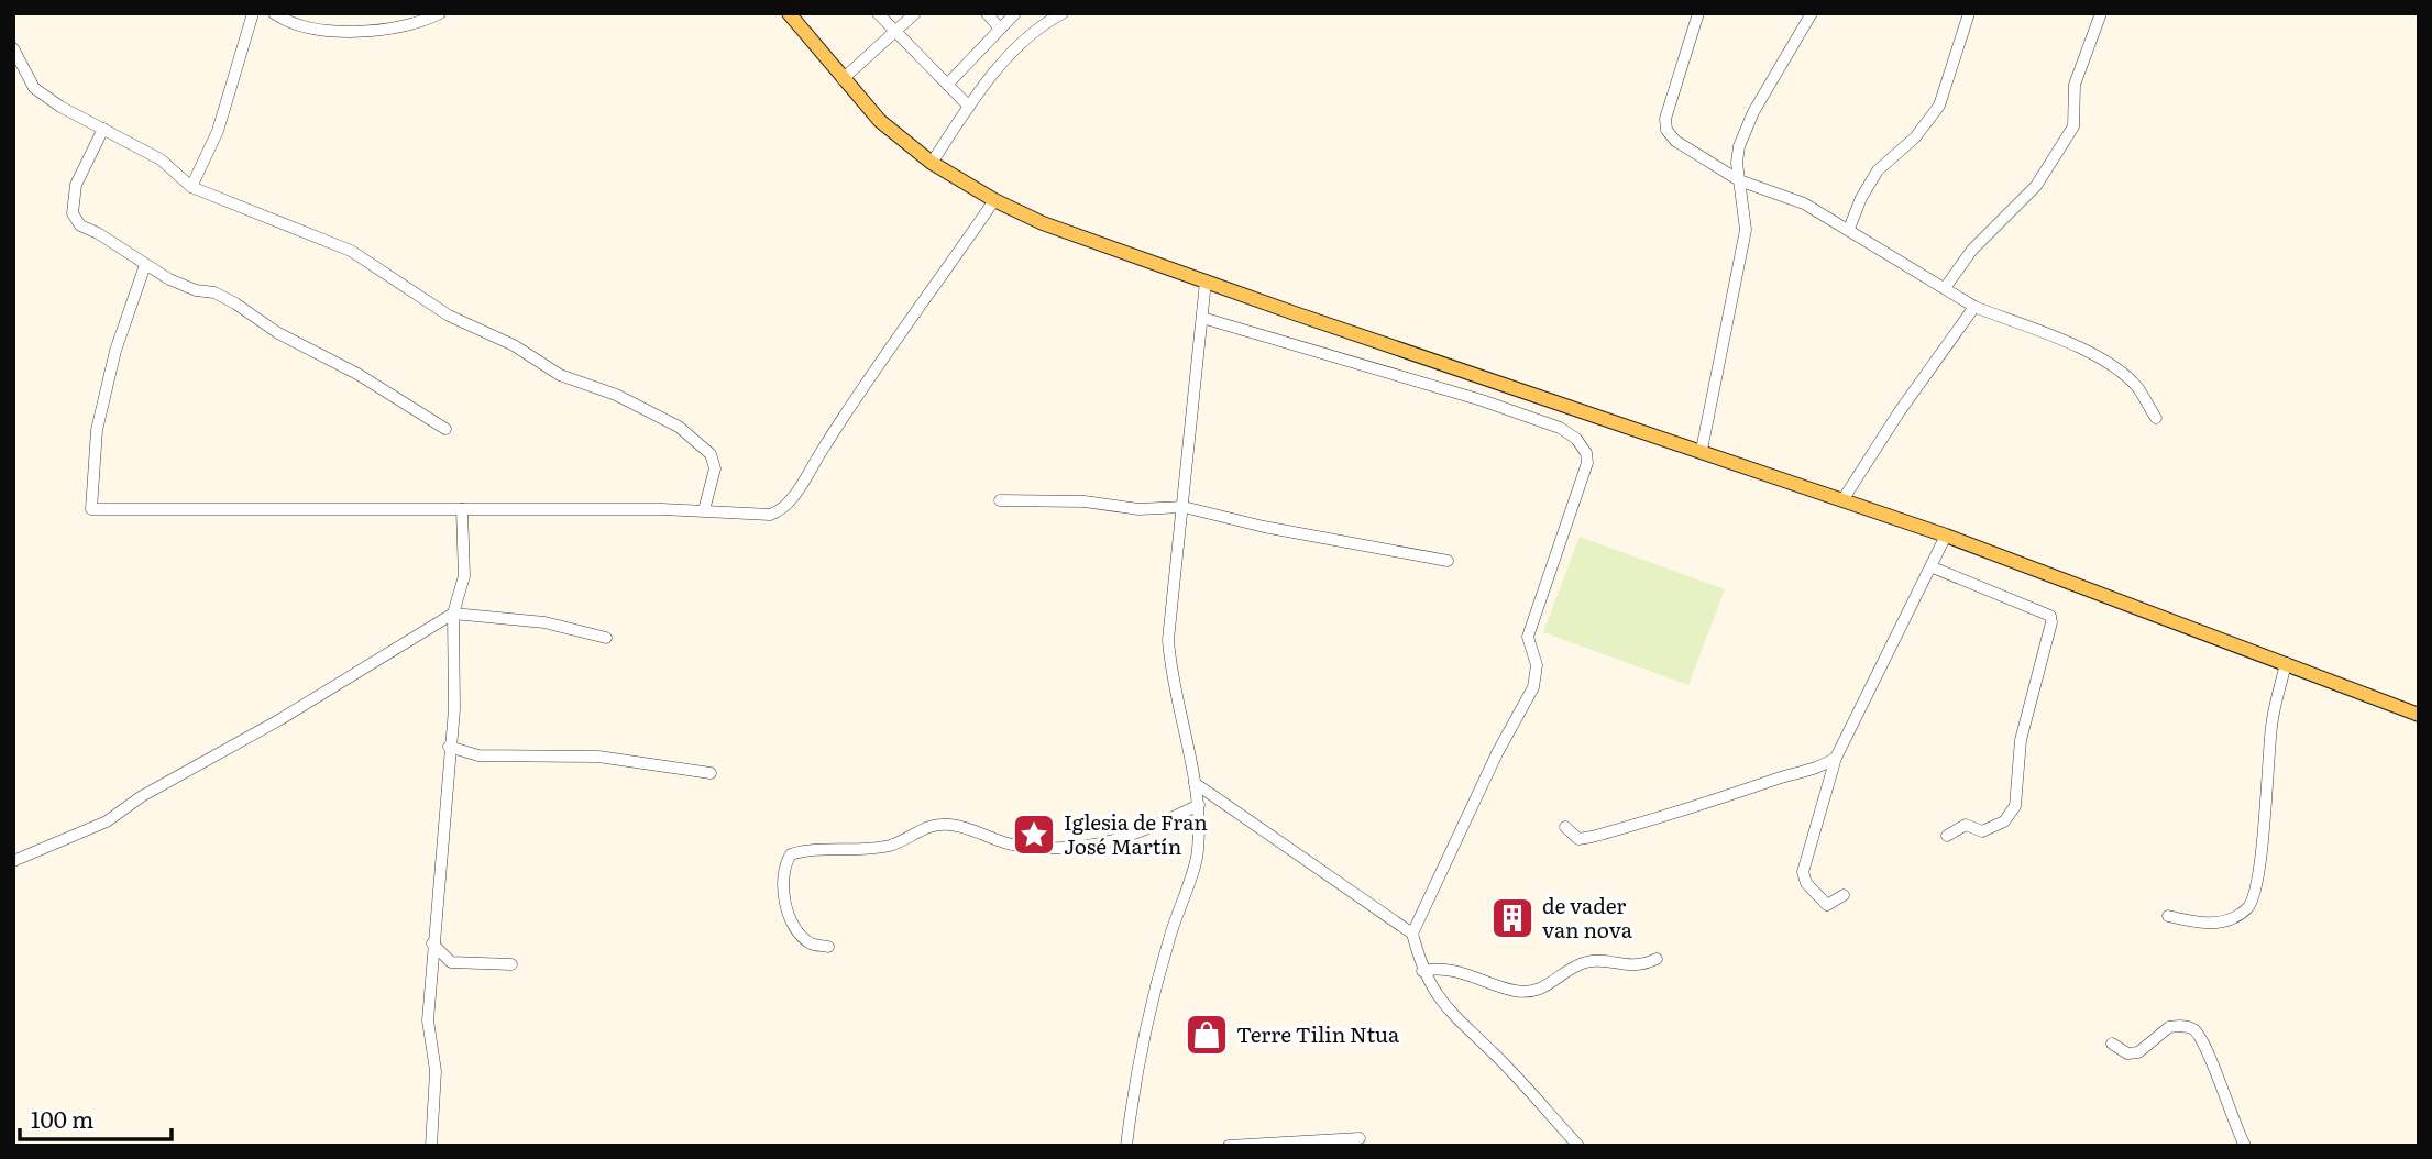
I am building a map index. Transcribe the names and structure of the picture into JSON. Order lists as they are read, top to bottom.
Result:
{
  "places": {
    "place": ["Iglesia de Fran José Martín"],
    "building": ["de vader van nova"],
    "shop": ["Terre Tilin Ntua"]
  },
  "scale_bar": "100 m"
}
